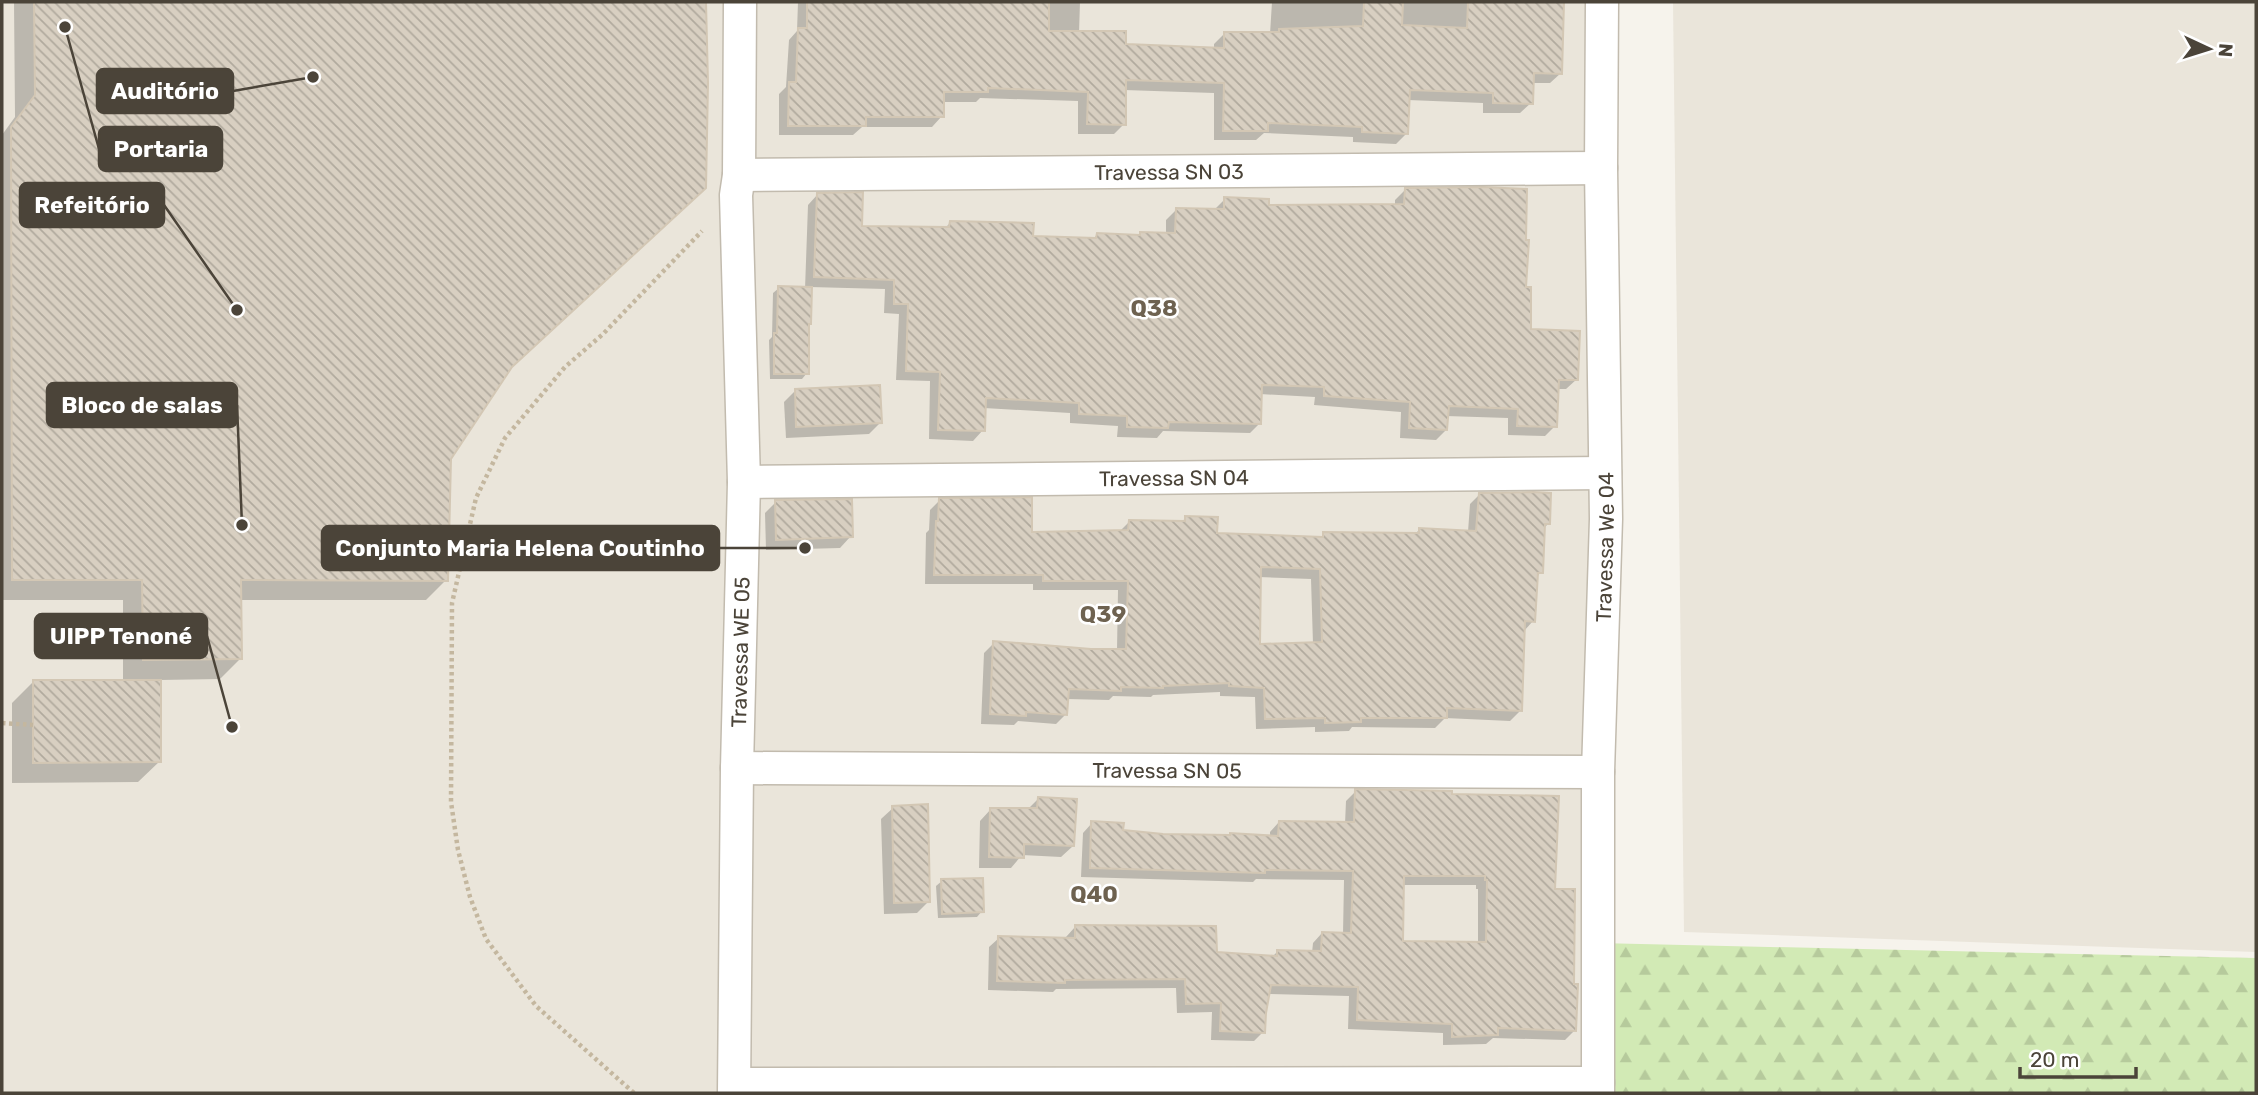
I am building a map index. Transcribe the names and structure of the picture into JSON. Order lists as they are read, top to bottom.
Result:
{
  "streets": {
    "street": [
      "Travessa SN 03",
      "Travessa SN 04",
      "Travessa We 04",
      "Travessa WE 05",
      "Travessa SN 05"
    ]
  },
  "crossings": [
    ["Travessa SN 03", "Travessa We 04"],
    ["Travessa SN 03", "Travessa WE 05"],
    ["Travessa SN 04", "Travessa We 04"],
    ["Travessa SN 04", "Travessa WE 05"],
    ["Travessa We 04", "Travessa SN 05"],
    ["Travessa WE 05", "Travessa SN 05"]
  ],
  "districts": ["Q38", "Q39", "Q40"],
  "places": [
    "Portaria",
    "Auditório",
    "Refeitório",
    "Bloco de salas",
    "Conjunto Maria Helena Coutinho",
    "UIPP Tenoné"
  ],
  "scale_bar": "20 m",
  "north": "right"
}
